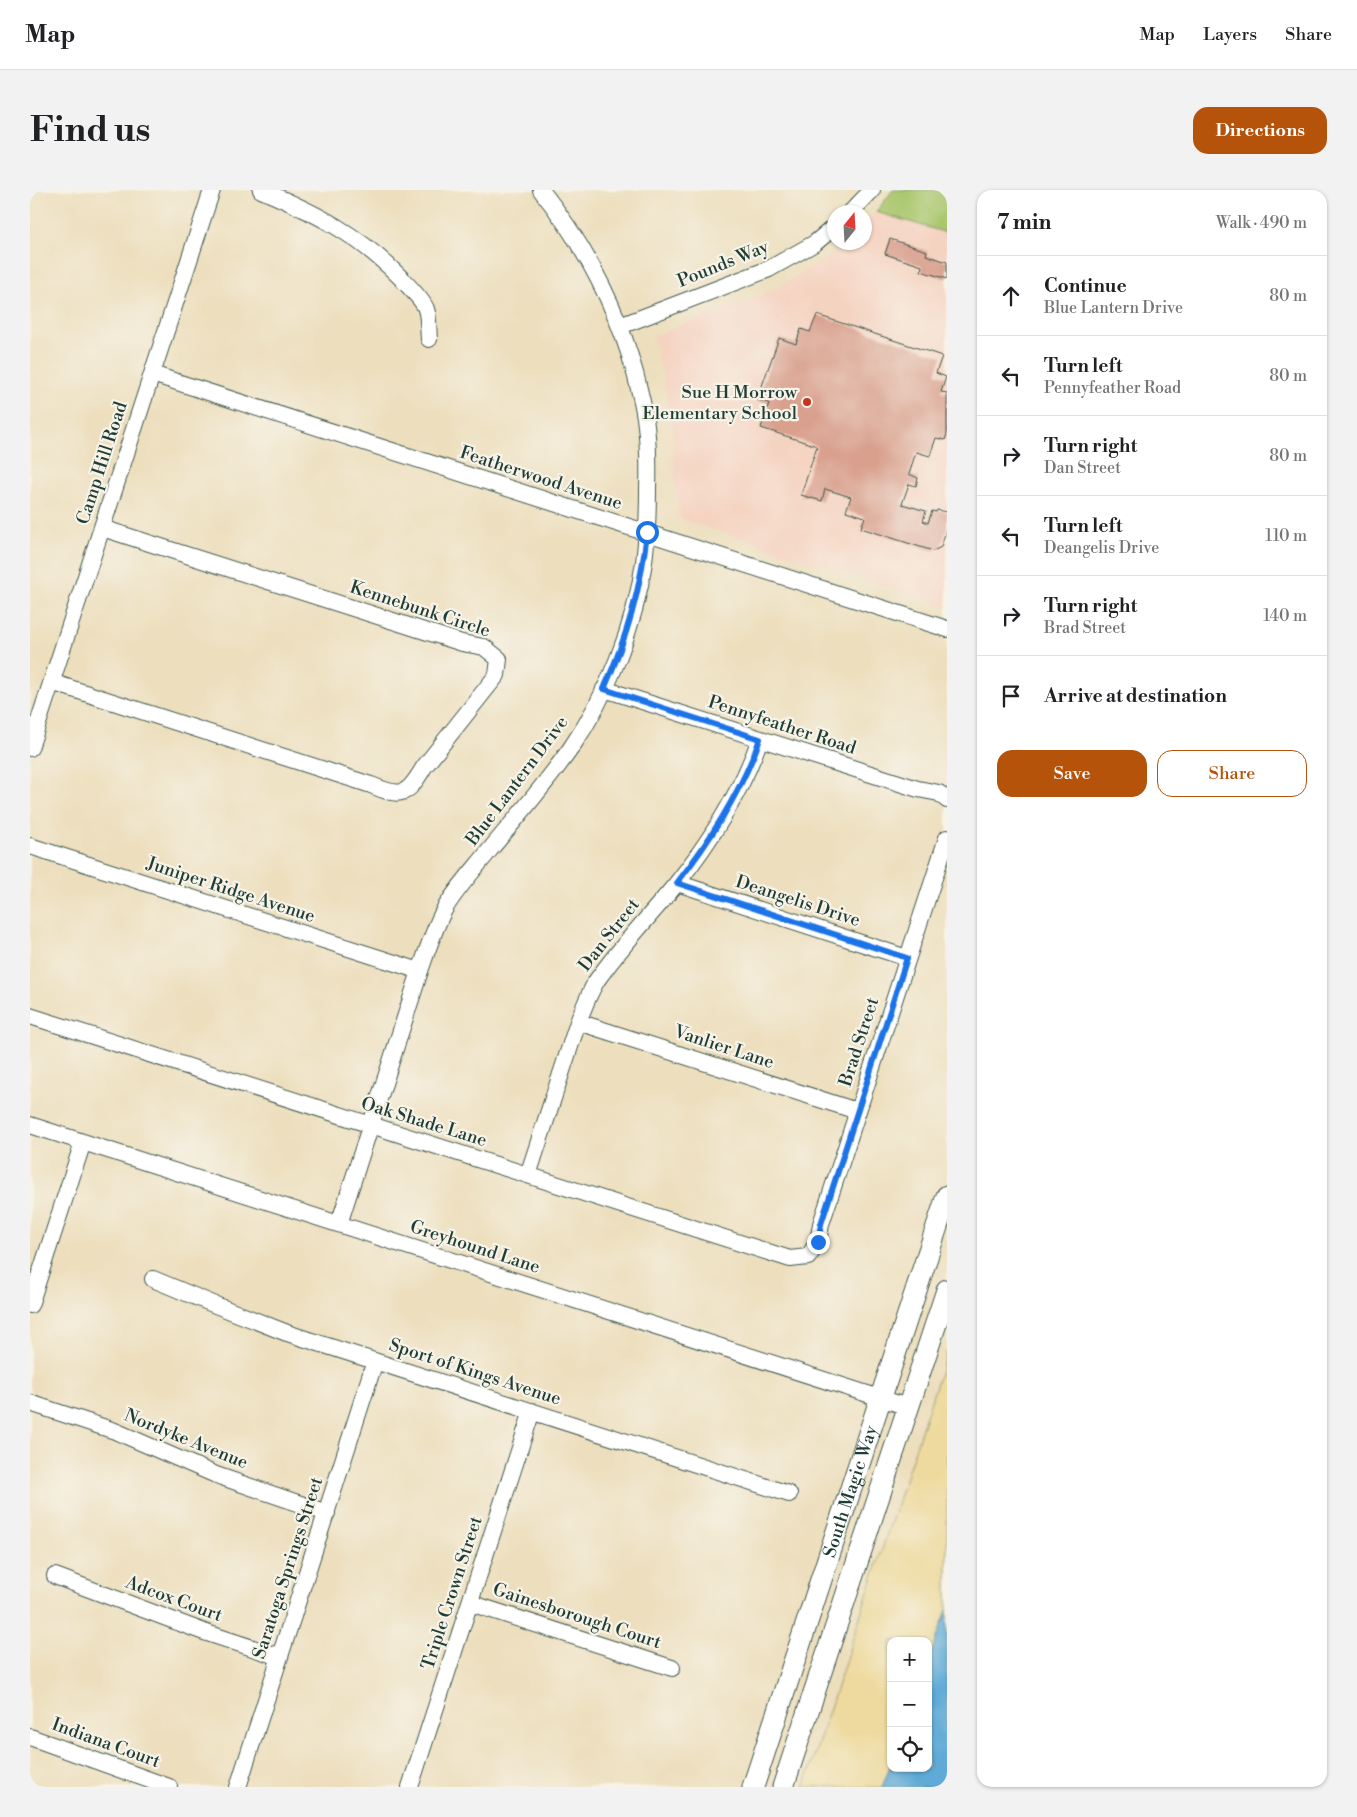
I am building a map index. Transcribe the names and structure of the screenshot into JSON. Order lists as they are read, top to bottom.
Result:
{
  "streets": {
    "street": [
      "Pounds Way",
      "Camp Hill Road",
      "Featherwood Avenue",
      "Kennebunk Circle",
      "Pennyfeather Road",
      "Blue Lantern Drive",
      "Juniper Ridge Avenue",
      "Deangelis Drive",
      "Dan Street",
      "Brad Street",
      "Vanlier Lane",
      "Oak Shade Lane",
      "Greyhound Lane",
      "Sport of Kings Avenue",
      "Nordyke Avenue",
      "South Magic Way",
      "Saratoga Springs Street",
      "Triple Crown Street",
      "Adcox Court",
      "Gainesborough Court",
      "Indiana Court"
    ]
  },
  "crossings": [
    ["Pounds Way", "Blue Lantern Drive"],
    ["Camp Hill Road", "Featherwood Avenue"],
    ["Camp Hill Road", "Kennebunk Circle"],
    ["Featherwood Avenue", "Blue Lantern Drive"],
    ["Pennyfeather Road", "Blue Lantern Drive"],
    ["Pennyfeather Road", "Dan Street"],
    ["Blue Lantern Drive", "Juniper Ridge Avenue"],
    ["Blue Lantern Drive", "Oak Shade Lane"],
    ["Blue Lantern Drive", "Greyhound Lane"],
    ["Deangelis Drive", "Dan Street"],
    ["Deangelis Drive", "Brad Street"],
    ["Dan Street", "Vanlier Lane"],
    ["Dan Street", "Oak Shade Lane"],
    ["Brad Street", "Vanlier Lane"],
    ["Brad Street", "Oak Shade Lane"],
    ["Greyhound Lane", "South Magic Way"],
    ["Sport of Kings Avenue", "Saratoga Springs Street"],
    ["Sport of Kings Avenue", "Triple Crown Street"],
    ["Nordyke Avenue", "Saratoga Springs Street"],
    ["Saratoga Springs Street", "Adcox Court"],
    ["Triple Crown Street", "Gainesborough Court"]
  ],
  "places": ["Sue H Morrow Elementary School"],
  "north": "top",
  "page": {
    "header": "Map",
    "nav": ["Map", "Layers", "Share"],
    "buttons": [
      "Directions",
      ["Save", "Share"]
    ],
    "title": "Find us",
    "heading": ["7 min", "Walk · 490 m"],
    "list": [
      ["Continue", "Blue Lantern Drive", "80 m"],
      ["Turn left", "Pennyfeather Road", "80 m"],
      ["Turn right", "Dan Street", "80 m"],
      ["Turn left", "Deangelis Drive", "110 m"],
      ["Turn right", "Brad Street", "140 m"],
      "Arrive at destination"
    ],
    "map_buttons": ["+", "−"]
  }
}
